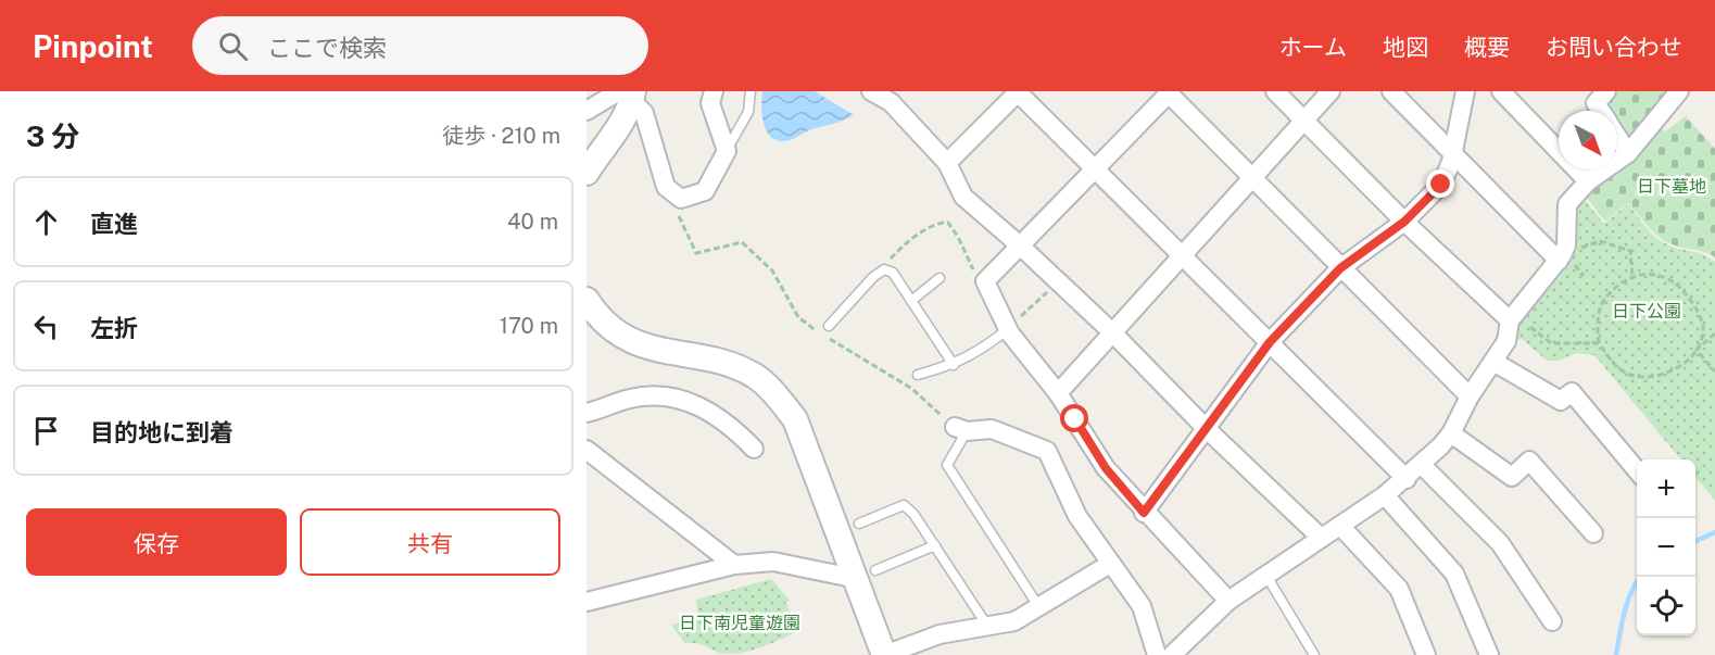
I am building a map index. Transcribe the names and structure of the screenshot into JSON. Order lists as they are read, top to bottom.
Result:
{
  "parks": ["日下墓地", "日下公園", "日下南児童遊園"],
  "north": "bottom right",
  "page": {
    "header": "Pinpoint",
    "search": "ここで検索",
    "nav": [
      "ホーム",
      "地図",
      "概要",
      "お問い合わせ"
    ],
    "heading": ["3 分", "徒歩 · 210 m"],
    "list": [
      ["直進", "40 m"],
      ["左折", "170 m"],
      "目的地に到着"
    ],
    "map_buttons": ["+", "−"],
    "buttons": ["保存", "共有"]
  }
}
